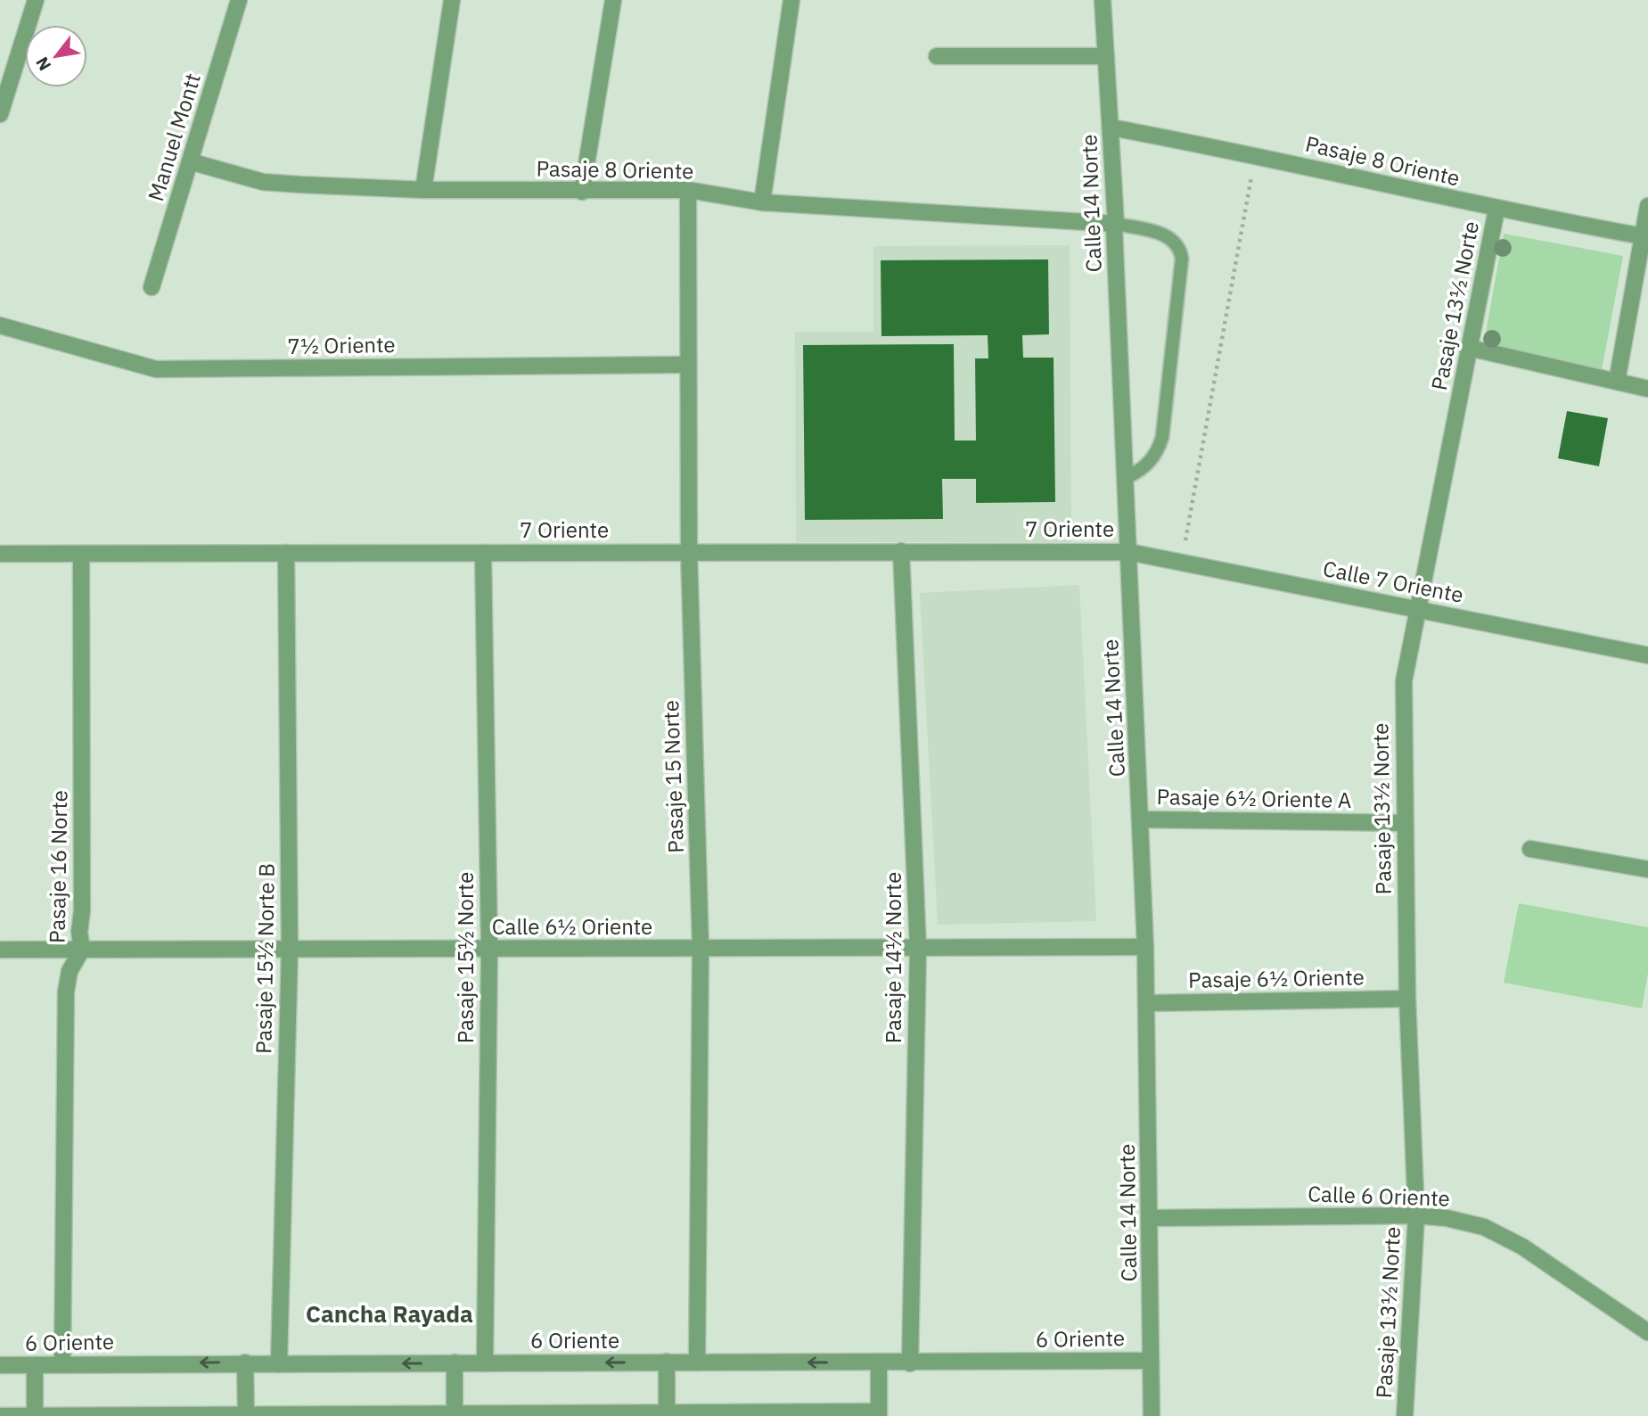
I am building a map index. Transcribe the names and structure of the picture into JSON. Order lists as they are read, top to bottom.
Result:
{
  "streets": {
    "street": [
      "Manuel Montt",
      "Pasaje 8 Oriente",
      "Calle 14 Norte",
      "Pasaje 13½ Norte",
      "7½ Oriente",
      "7 Oriente",
      "Calle 7 Oriente",
      "Pasaje 15 Norte",
      "Pasaje 6½ Oriente A",
      "Pasaje 16 Norte",
      "Calle 6½ Oriente",
      "Pasaje 15½ Norte",
      "Pasaje 14½ Norte",
      "Pasaje 15½ Norte B",
      "Pasaje 6½ Oriente",
      "Calle 6 Oriente",
      "6 Oriente"
    ]
  },
  "crossings": [
    ["Manuel Montt", "Pasaje 8 Oriente"],
    ["Pasaje 8 Oriente", "Calle 14 Norte"],
    ["Pasaje 8 Oriente", "Pasaje 13½ Norte"],
    ["Pasaje 8 Oriente", "Pasaje 15 Norte"],
    ["Calle 14 Norte", "7 Oriente"],
    ["Calle 14 Norte", "Calle 7 Oriente"],
    ["Calle 14 Norte", "Pasaje 6½ Oriente A"],
    ["Calle 14 Norte", "Calle 6½ Oriente"],
    ["Calle 14 Norte", "Pasaje 6½ Oriente"],
    ["Calle 14 Norte", "Calle 6 Oriente"],
    ["Calle 14 Norte", "6 Oriente"],
    ["Pasaje 13½ Norte", "Calle 7 Oriente"],
    ["Pasaje 13½ Norte", "Pasaje 6½ Oriente A"],
    ["Pasaje 13½ Norte", "Pasaje 6½ Oriente"],
    ["Pasaje 13½ Norte", "Calle 6 Oriente"],
    ["7½ Oriente", "Pasaje 15 Norte"],
    ["7 Oriente", "Calle 7 Oriente"],
    ["7 Oriente", "Pasaje 15 Norte"],
    ["7 Oriente", "Pasaje 16 Norte"],
    ["7 Oriente", "Pasaje 15½ Norte"],
    ["7 Oriente", "Pasaje 14½ Norte"],
    ["7 Oriente", "Pasaje 15½ Norte B"],
    ["Pasaje 15 Norte", "Calle 6½ Oriente"],
    ["Pasaje 15 Norte", "6 Oriente"],
    ["Pasaje 16 Norte", "Calle 6½ Oriente"],
    ["Pasaje 16 Norte", "6 Oriente"],
    ["Calle 6½ Oriente", "Pasaje 15½ Norte"],
    ["Calle 6½ Oriente", "Pasaje 14½ Norte"],
    ["Calle 6½ Oriente", "Pasaje 15½ Norte B"],
    ["Pasaje 15½ Norte", "6 Oriente"],
    ["Pasaje 14½ Norte", "6 Oriente"],
    ["Pasaje 15½ Norte B", "6 Oriente"]
  ],
  "districts": ["Cancha Rayada"],
  "north": "bottom left"
}
